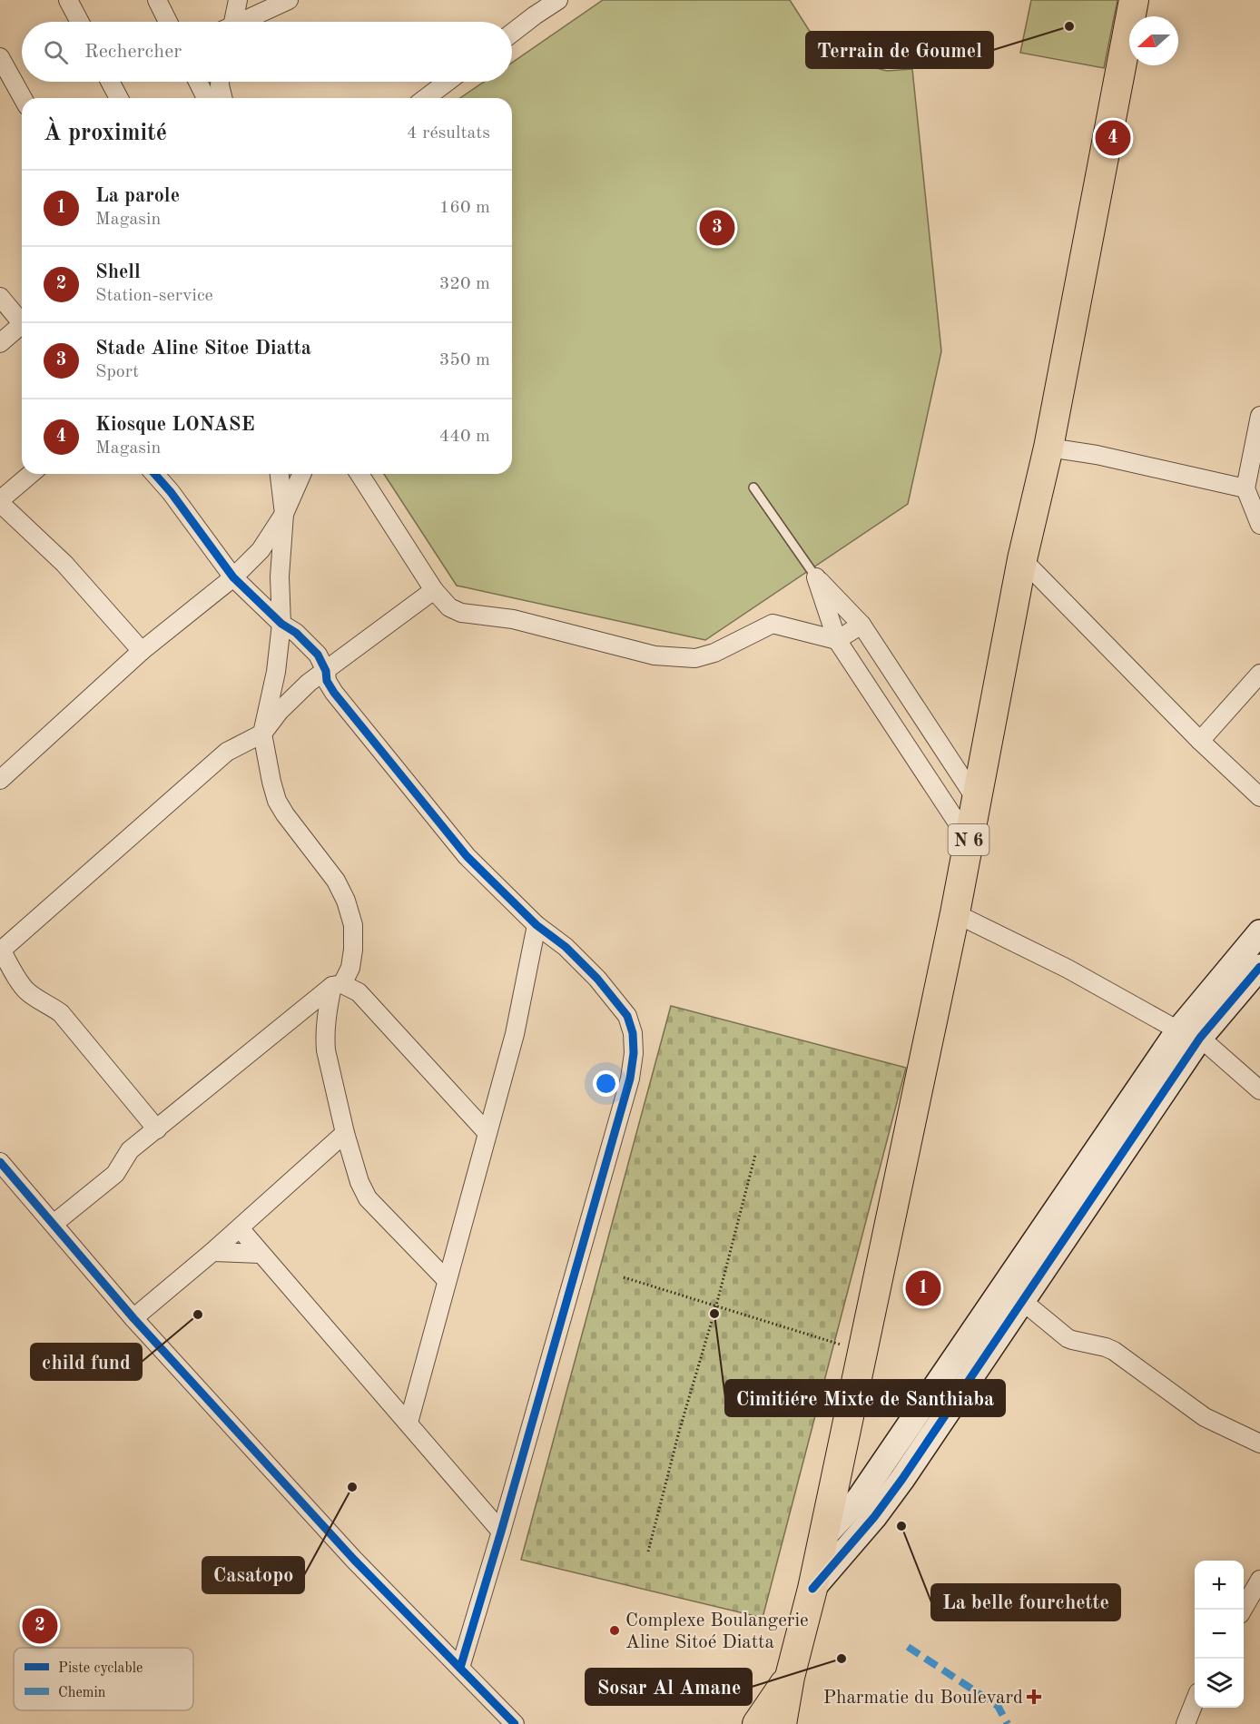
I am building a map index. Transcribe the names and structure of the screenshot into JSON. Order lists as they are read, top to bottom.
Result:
{
  "streets": {
    "main road": ["N 6"]
  },
  "places": {
    "other": [
      "Terrain de Goumel",
      "Cimitiére Mixte de Santhiaba",
      "child fund",
      "Casatopo",
      "La belle fourchette",
      "Complexe Boulangerie Aline Sitoé Diatta",
      "Sosar Al Amane"
    ],
    "health": ["Pharmatie du Boulevard"]
  },
  "legend": ["Piste cyclable", "Chemin"],
  "north": "left",
  "page": {
    "search": "Rechercher",
    "heading": ["À proximité", "4 résultats"],
    "pins": [
      "4",
      "3",
      "1",
      "2"
    ],
    "list": [
      {
        "mark": "1",
        "name": "La parole",
        "note": "Magasin",
        "value": "160 m"
      },
      {
        "mark": "2",
        "name": "Shell",
        "note": "Station-service",
        "value": "320 m"
      },
      {
        "mark": "3",
        "name": "Stade Aline Sitoe Diatta",
        "note": "Sport",
        "value": "350 m"
      },
      {
        "mark": "4",
        "name": "Kiosque LONASE",
        "note": "Magasin",
        "value": "440 m"
      }
    ],
    "map_buttons": ["+", "−"]
  }
}
